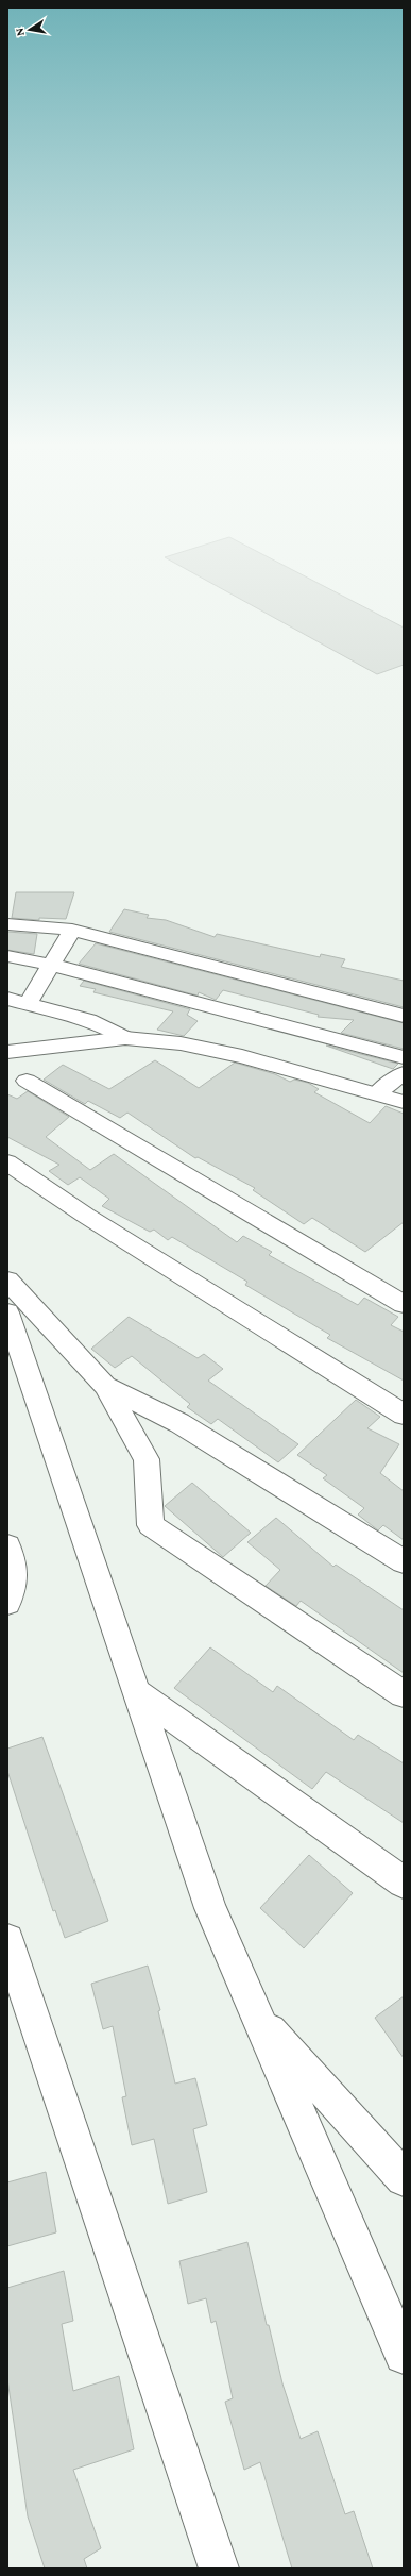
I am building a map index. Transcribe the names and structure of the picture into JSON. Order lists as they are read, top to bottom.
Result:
{
  "north": "left"
}
